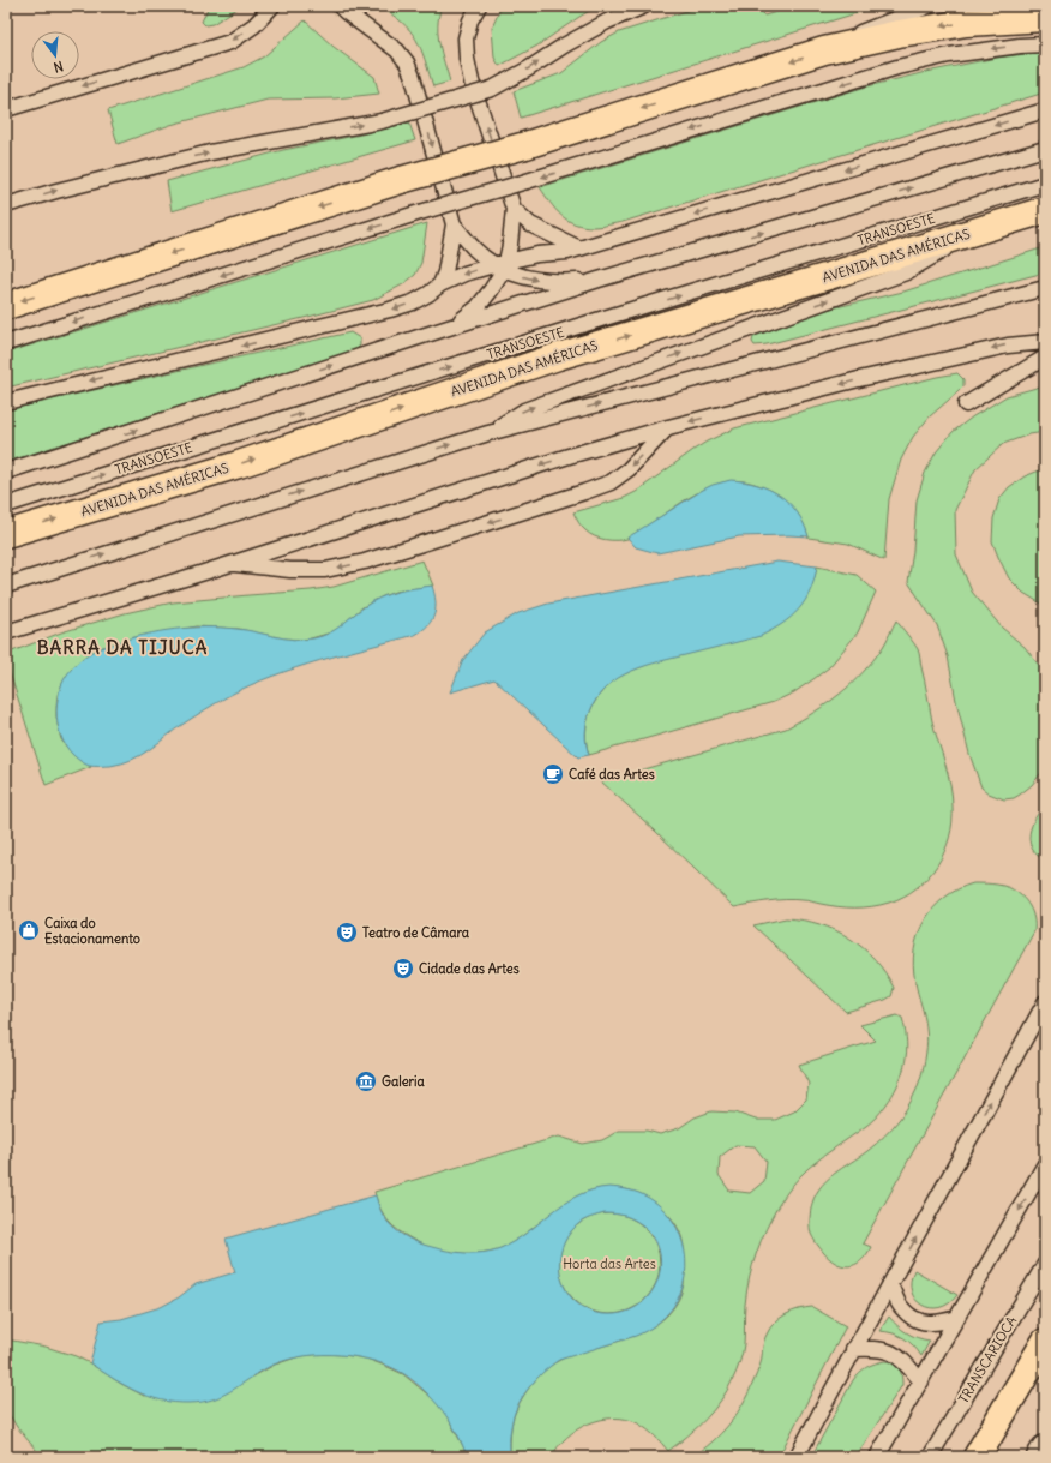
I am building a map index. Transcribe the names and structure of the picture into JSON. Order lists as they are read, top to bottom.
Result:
{
  "streets": {
    "highway": ["AVENIDA DAS AMÉRICAS"],
    "lane": ["TRANSOESTE", "TRANSCARIOCA"]
  },
  "districts": ["BARRA DA TIJUCA"],
  "parks": ["Horta das Artes"],
  "places": {
    "cafe": ["Café das Artes"],
    "shop": ["Caixa do Estacionamento"],
    "theatre": ["Teatro de Câmara", "Cidade das Artes"],
    "museum": ["Galeria"]
  },
  "north": "bottom"
}
